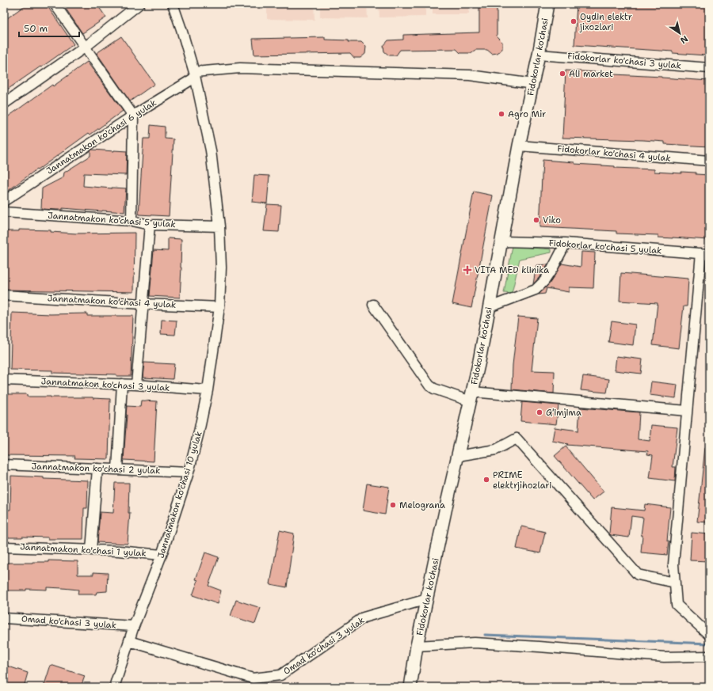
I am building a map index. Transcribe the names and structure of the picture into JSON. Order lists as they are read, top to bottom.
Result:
{
  "streets": {
    "main road": ["Fidokorlar ko'chasi"],
    "street": [
      "Fidokorlar ko'chasi 3 yulak",
      "Jannatmakon ko'chasi 6 yulak",
      "Fidokorlar ko'chasi 4 yulak",
      "Jannatmakon ko'chasi 5 yulak",
      "Fidokorlar ko'chasi 5 yulak",
      "Jannatmakon ko'chasi 4 yulak",
      "Jannatmakon ko'chasi 3 yulak",
      "Jannatmakon ko'chasi 2 yulak",
      "Jannatmakon ko'chasi 10 yulak",
      "Jannatmakon ko'chasi 1 yulak",
      "Omad ko'chasi 3 yulak"
    ]
  },
  "crossings": [
    ["Fidokorlar ko'chasi", "Fidokorlar ko'chasi 3 yulak"],
    ["Fidokorlar ko'chasi", "Fidokorlar ko'chasi 4 yulak"],
    ["Fidokorlar ko'chasi", "Fidokorlar ko'chasi 5 yulak"],
    ["Fidokorlar ko'chasi", "Omad ko'chasi 3 yulak"],
    ["Jannatmakon ko'chasi 6 yulak", "Jannatmakon ko'chasi 10 yulak"],
    ["Jannatmakon ko'chasi 5 yulak", "Jannatmakon ko'chasi 10 yulak"],
    ["Jannatmakon ko'chasi 4 yulak", "Jannatmakon ko'chasi 10 yulak"],
    ["Jannatmakon ko'chasi 3 yulak", "Jannatmakon ko'chasi 10 yulak"],
    ["Jannatmakon ko'chasi 2 yulak", "Jannatmakon ko'chasi 10 yulak"],
    ["Jannatmakon ko'chasi 10 yulak", "Jannatmakon ko'chasi 1 yulak"],
    ["Jannatmakon ko'chasi 10 yulak", "Omad ko'chasi 3 yulak"]
  ],
  "places": {
    "other": [
      "Oydin elektr jixozlari",
      "Ali market",
      "Agro Mir",
      "Viko",
      "G'imjima",
      "PRIME elektrjihozlari",
      "Melograna"
    ],
    "health": ["VITA MED klinika"]
  },
  "scale_bar": "50 m",
  "north": "bottom right"
}
